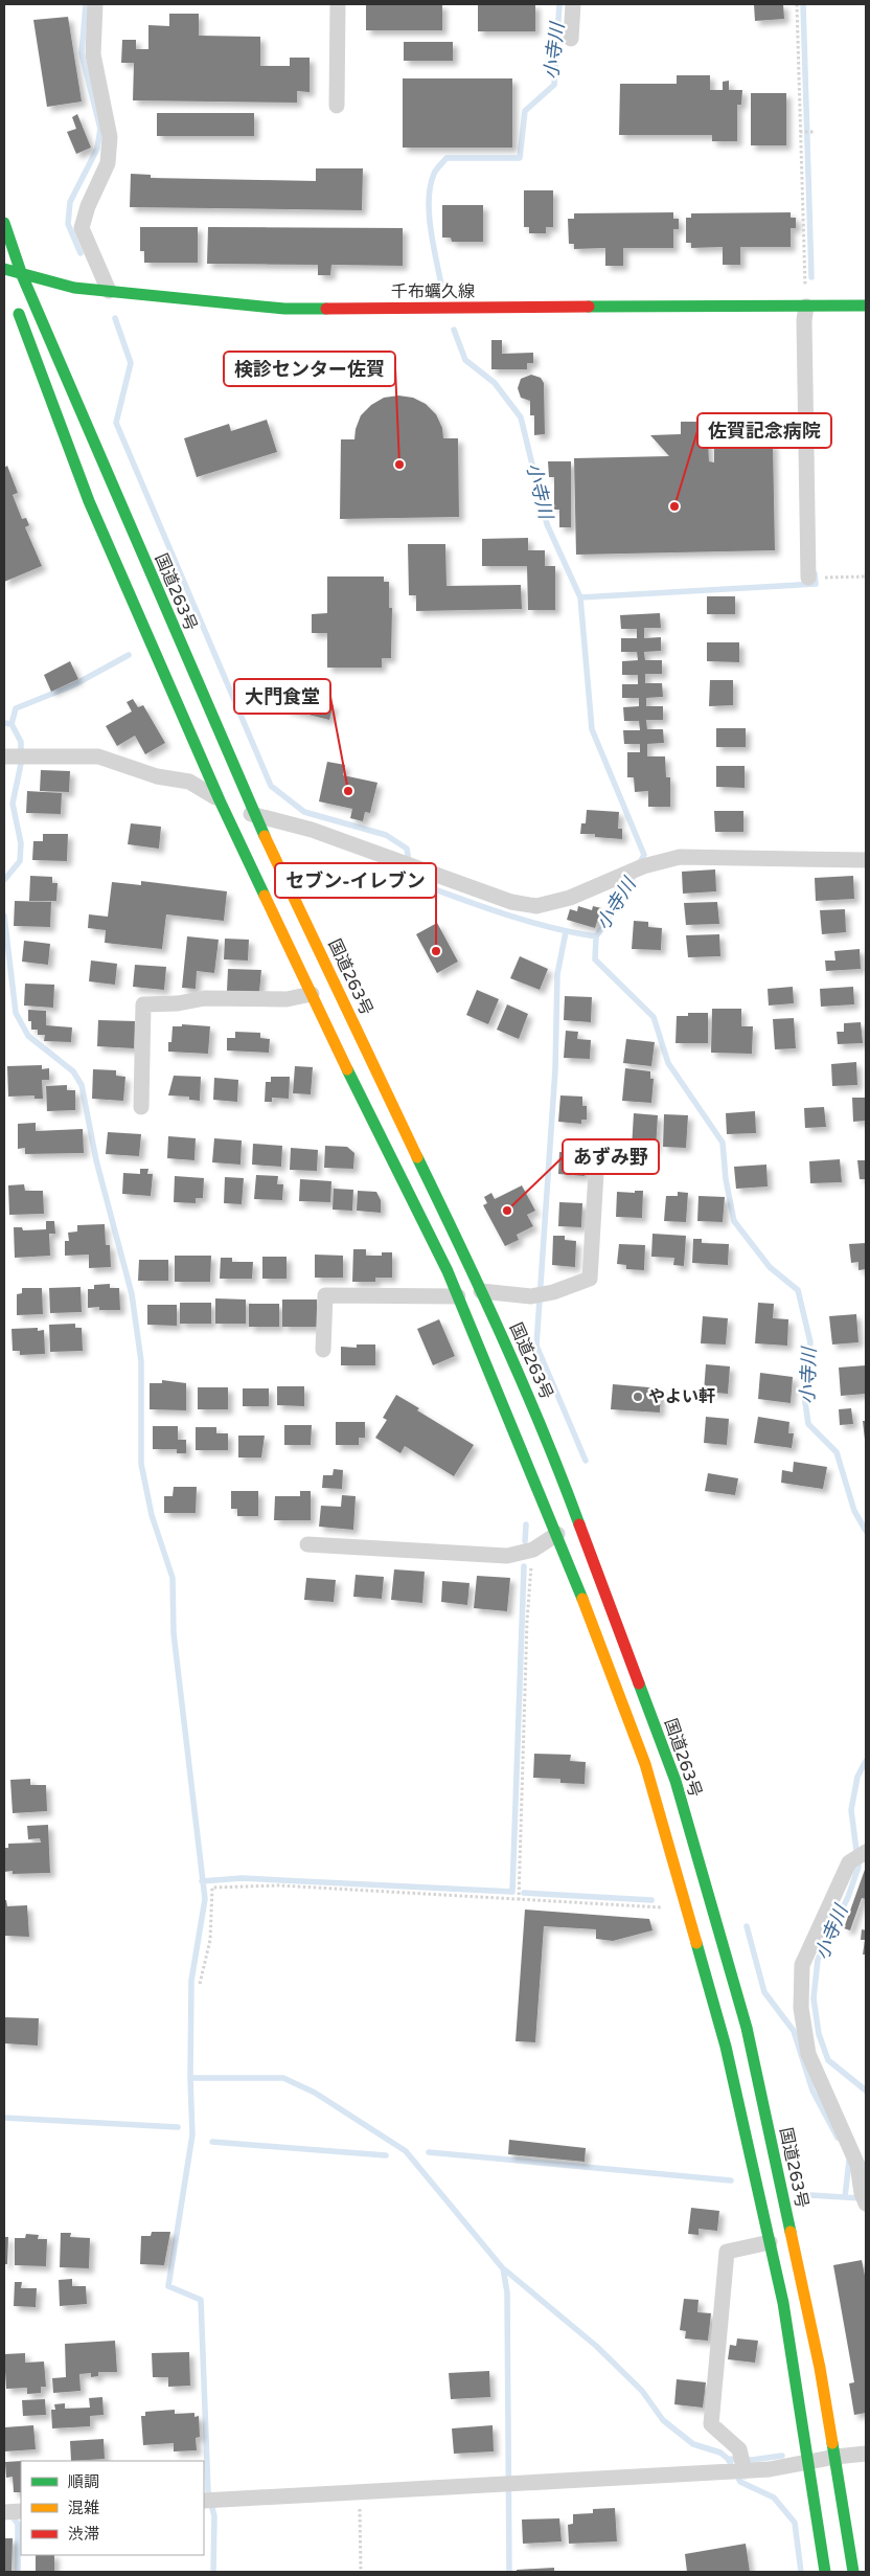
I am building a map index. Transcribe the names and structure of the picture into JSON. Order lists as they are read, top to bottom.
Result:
{
  "streets": {
    "main road": ["千布蠣久線", "国道263号"]
  },
  "crossings": [
    ["千布蠣久線", "国道263号"]
  ],
  "water": ["小寺川"],
  "places": [
    "検診センター佐賀",
    "佐賀記念病院",
    "大門食堂",
    "セブン-イレブン",
    "あずみ野",
    "やよい軒"
  ],
  "legend": ["順調", "混雑", "渋滞"]
}
